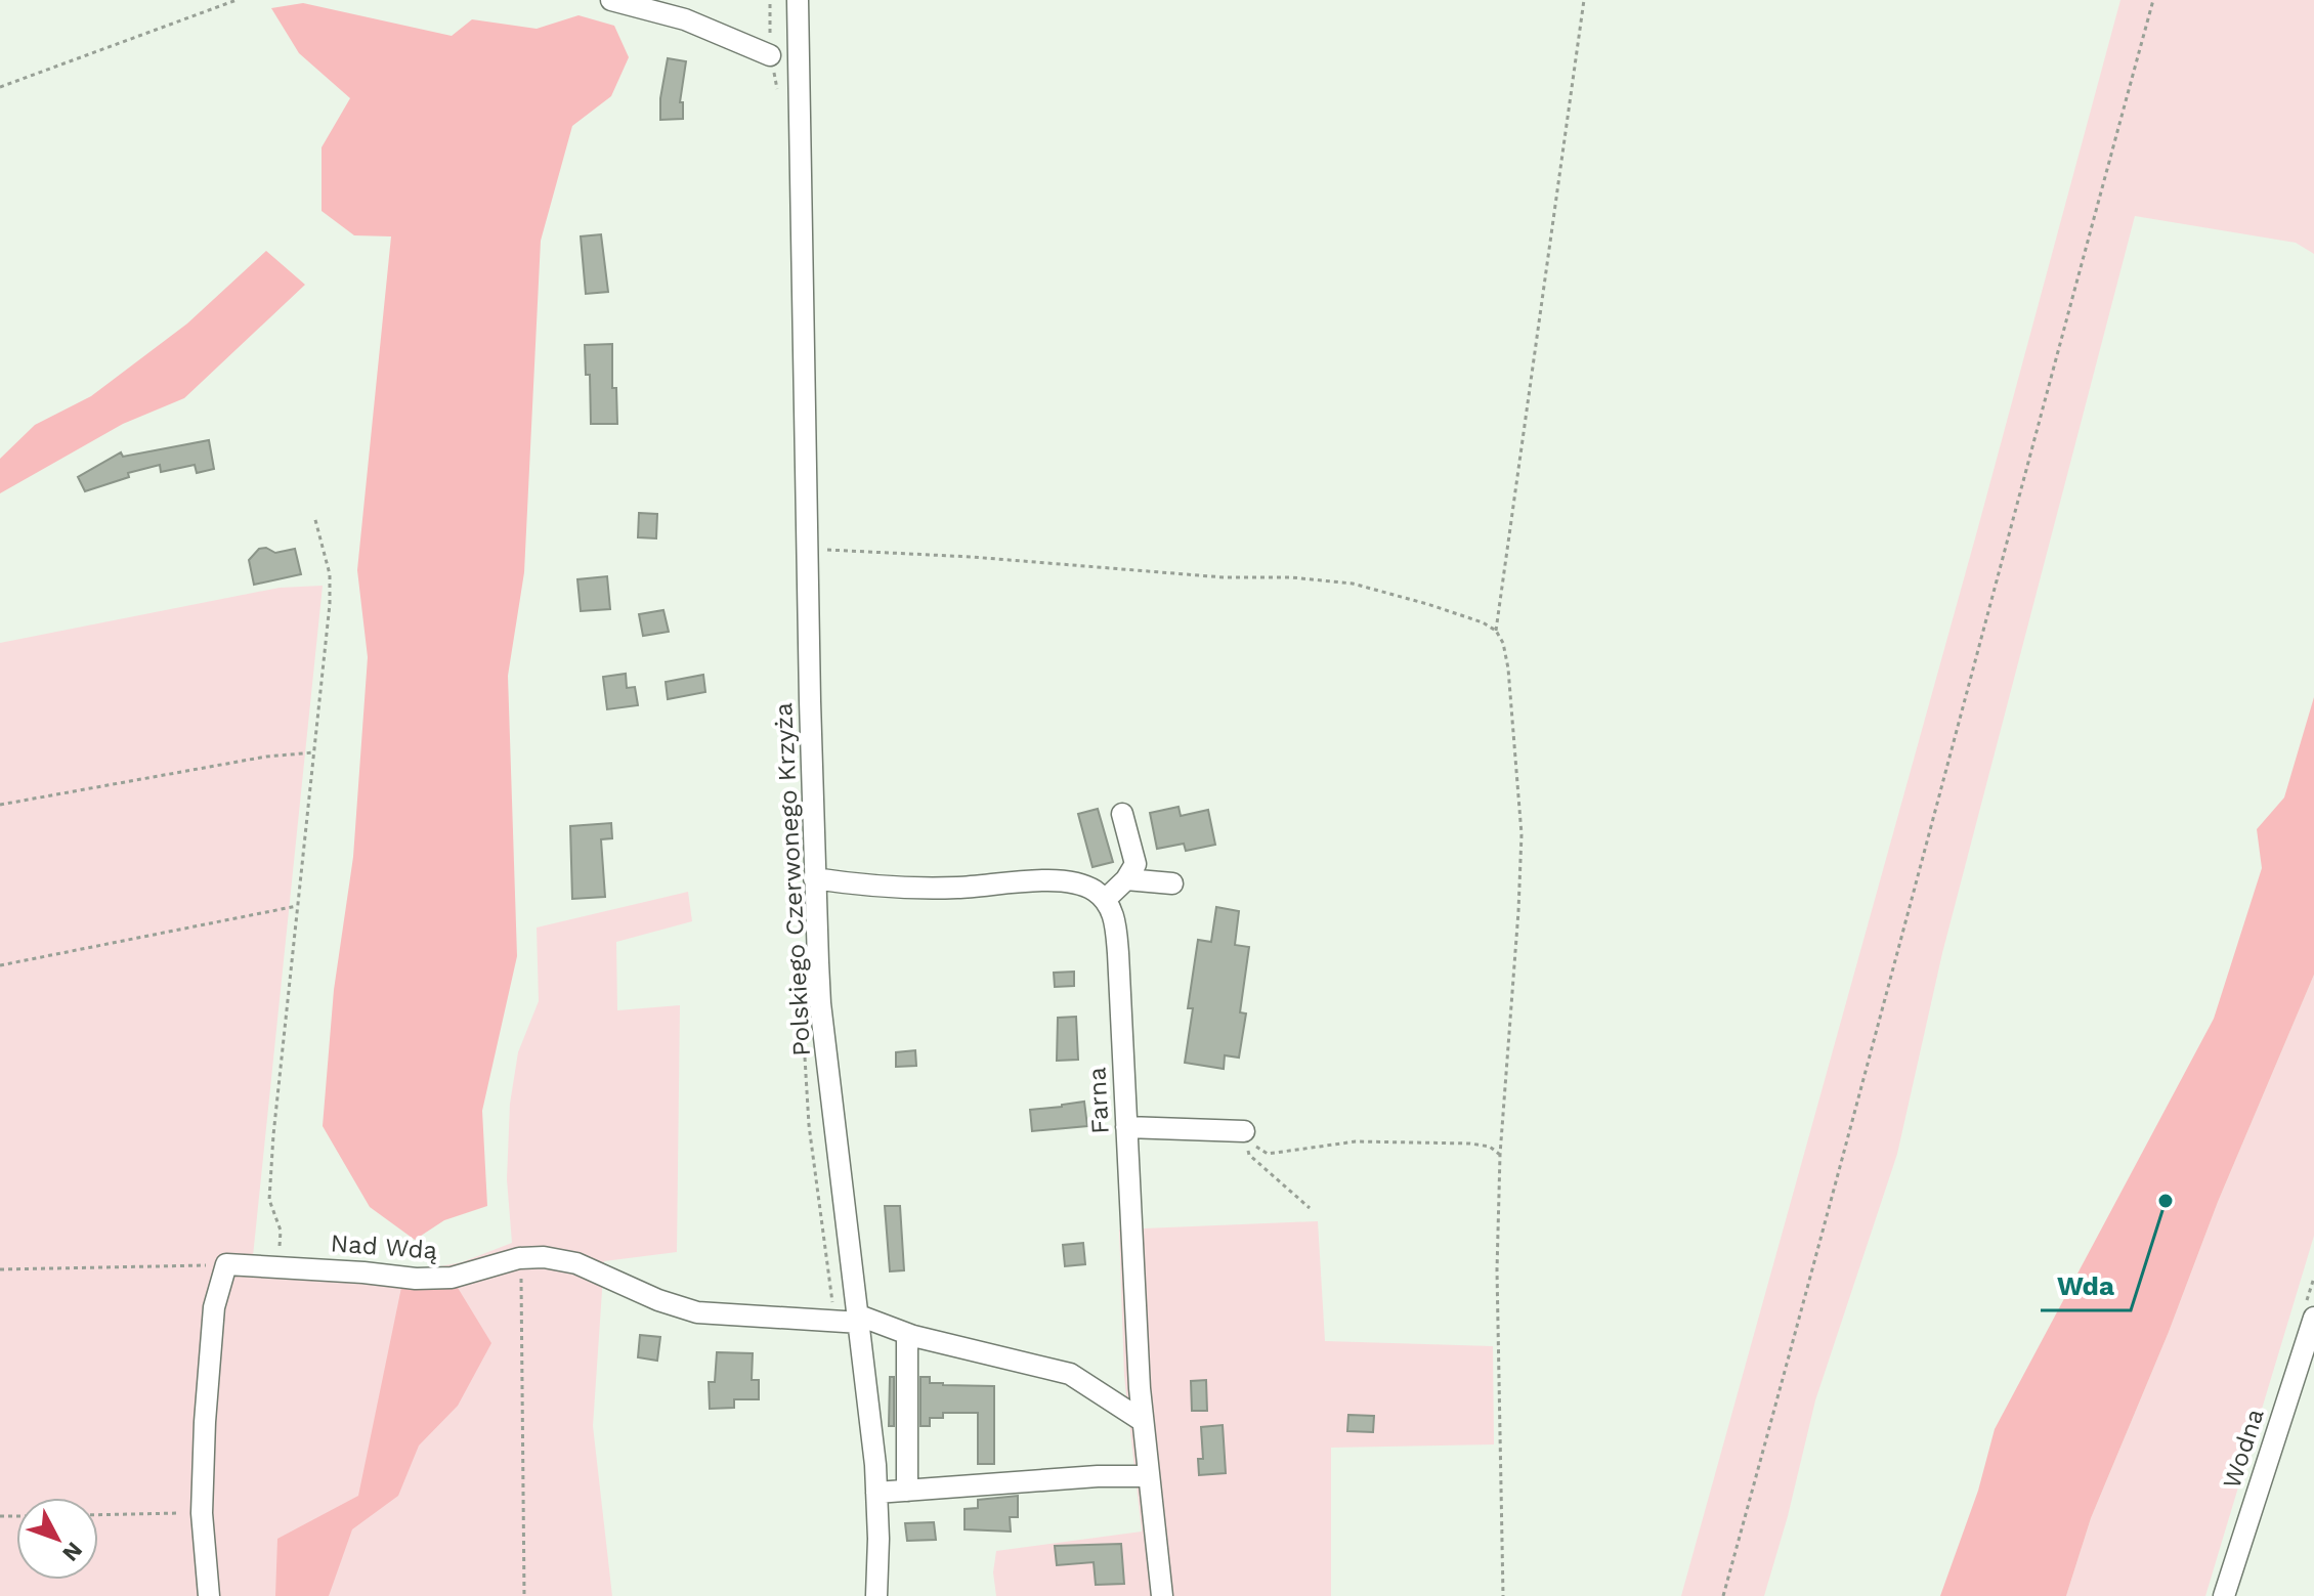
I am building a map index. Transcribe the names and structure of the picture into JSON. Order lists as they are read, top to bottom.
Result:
{
  "streets": {
    "street": [
      "Polskiego Czerwonego Krzyża",
      "Farna",
      "Nad Wdą",
      "Wodna"
    ]
  },
  "crossings": [
    ["Polskiego Czerwonego Krzyża", "Nad Wdą"],
    ["Farna", "Nad Wdą"]
  ],
  "places": ["Wda"],
  "north": "bottom right"
}
